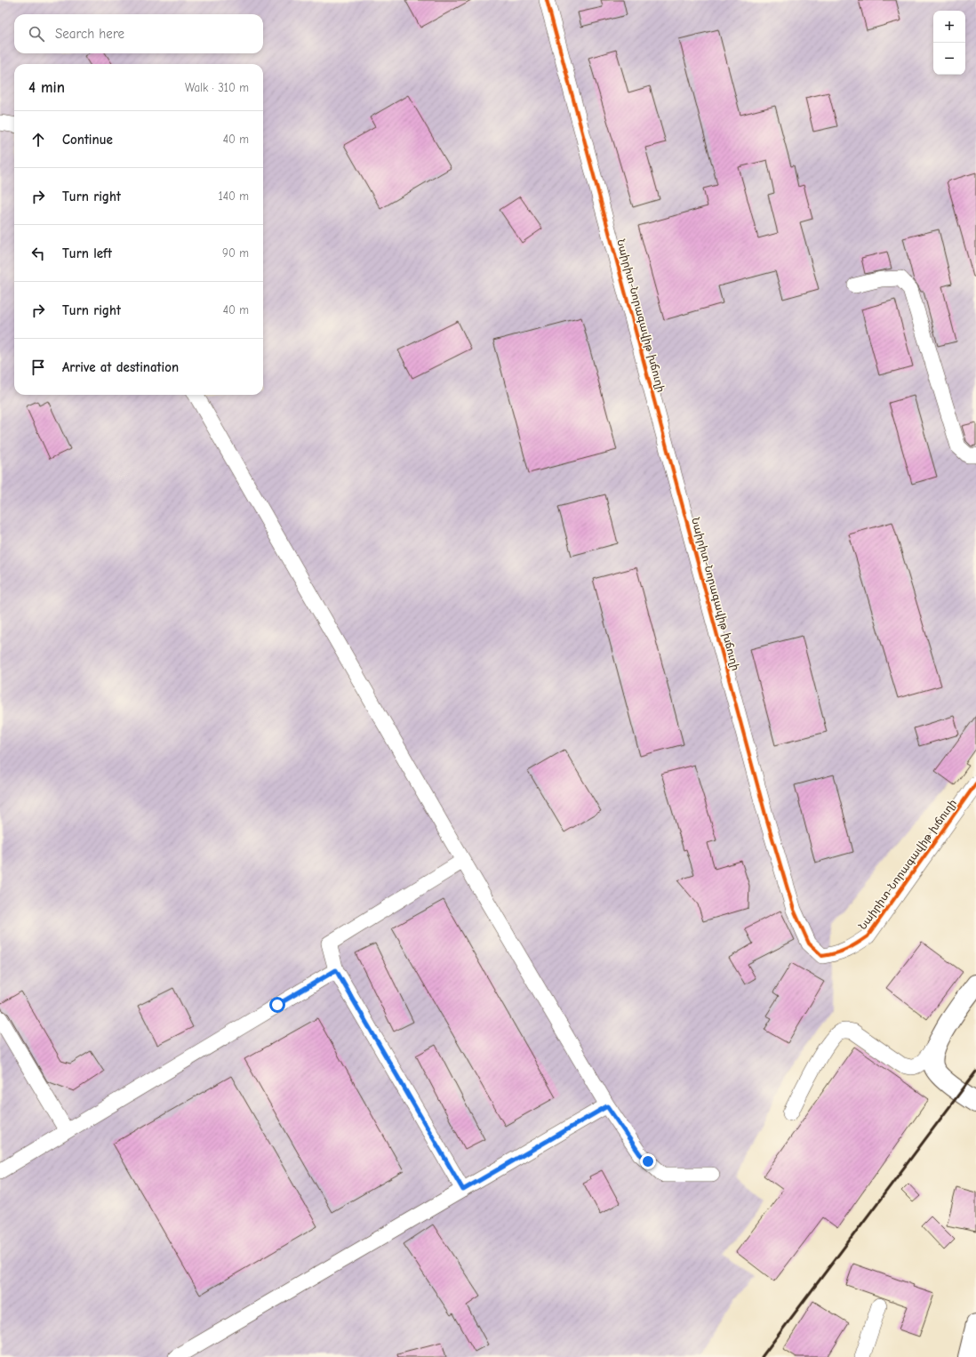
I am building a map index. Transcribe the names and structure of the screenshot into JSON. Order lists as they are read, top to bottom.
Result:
{
  "streets": {
    "street": ["Նաիրիտ-Նորագավիթ խճուղի"]
  },
  "page": {
    "map_buttons": ["+", "−"],
    "search": "Search here",
    "heading": ["4 min", "Walk · 310 m"],
    "list": [
      ["Continue", "40 m"],
      ["Turn right", "140 m"],
      ["Turn left", "90 m"],
      ["Turn right", "40 m"],
      "Arrive at destination"
    ]
  }
}
